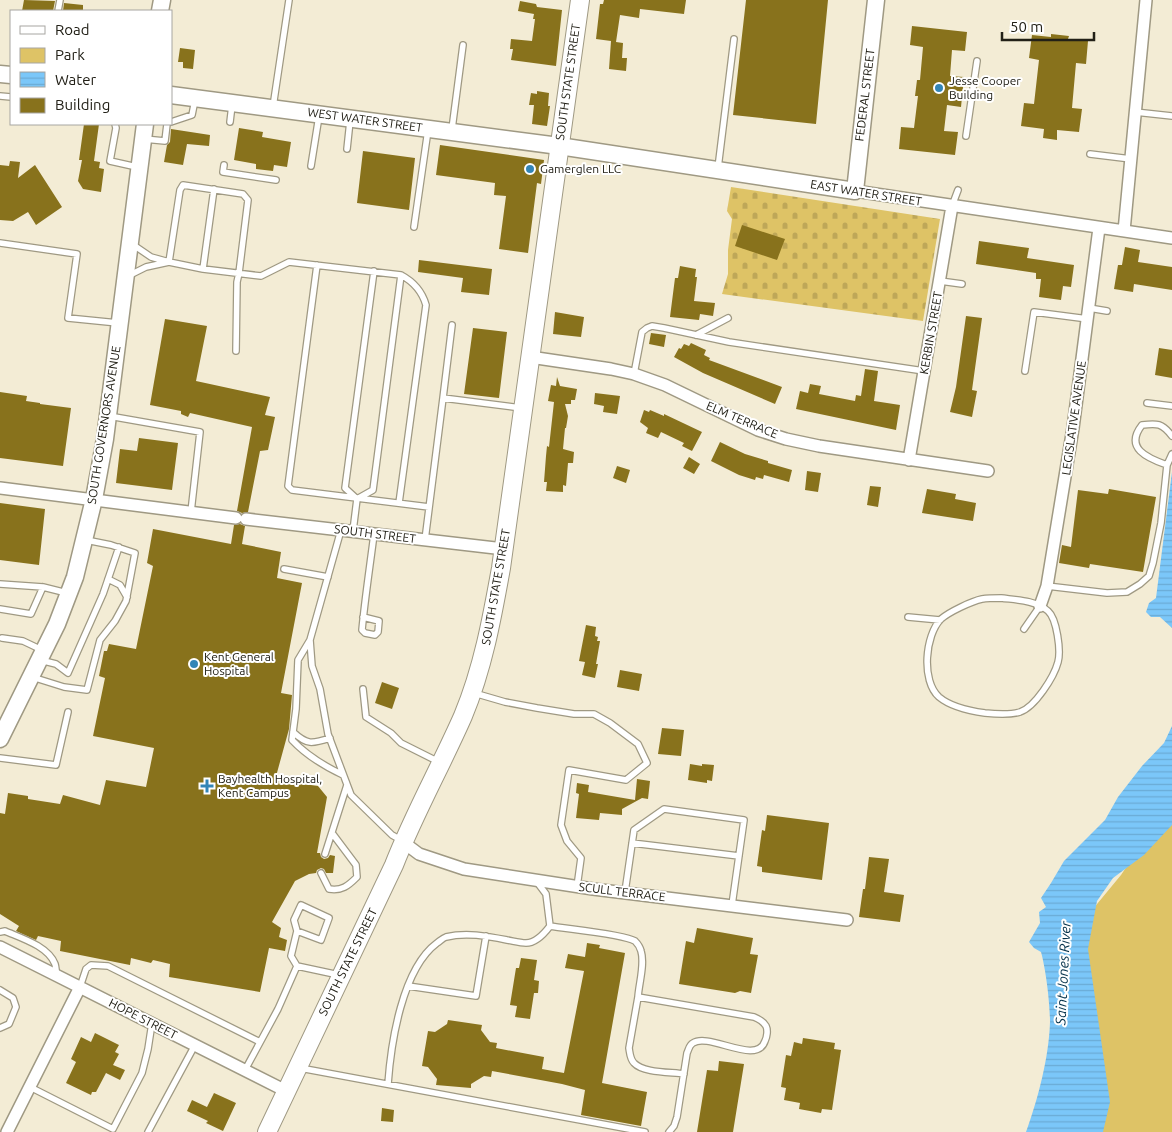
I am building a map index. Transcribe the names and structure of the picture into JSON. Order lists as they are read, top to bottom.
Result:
{
  "streets": {
    "main road": ["SOUTH STATE STREET"],
    "street": [
      "FEDERAL STREET",
      "WEST WATER STREET",
      "EAST WATER STREET",
      "KERBIN STREET",
      "LEGISLATIVE AVENUE",
      "ELM TERRACE",
      "SOUTH GOVERNORS AVENUE",
      "SOUTH STREET",
      "SCULL TERRACE",
      "HOPE STREET"
    ]
  },
  "crossings": [
    ["SOUTH STATE STREET", "WEST WATER STREET"],
    ["SOUTH STATE STREET", "EAST WATER STREET"],
    ["SOUTH STATE STREET", "ELM TERRACE"],
    ["SOUTH STATE STREET", "SOUTH STREET"],
    ["SOUTH STATE STREET", "SCULL TERRACE"],
    ["SOUTH STATE STREET", "HOPE STREET"],
    ["FEDERAL STREET", "EAST WATER STREET"],
    ["WEST WATER STREET", "EAST WATER STREET"],
    ["EAST WATER STREET", "KERBIN STREET"],
    ["EAST WATER STREET", "LEGISLATIVE AVENUE"],
    ["KERBIN STREET", "ELM TERRACE"],
    ["SOUTH GOVERNORS AVENUE", "SOUTH STREET"]
  ],
  "water": ["Saint Jones River"],
  "places": {
    "other": ["Jesse Cooper Building", "Gamerglen LLC", "Kent General Hospital"],
    "health": ["Bayhealth Hospital, Kent Campus"]
  },
  "legend": [
    "Road",
    "Park",
    "Water",
    "Building"
  ],
  "scale_bar": "50 m"
}
